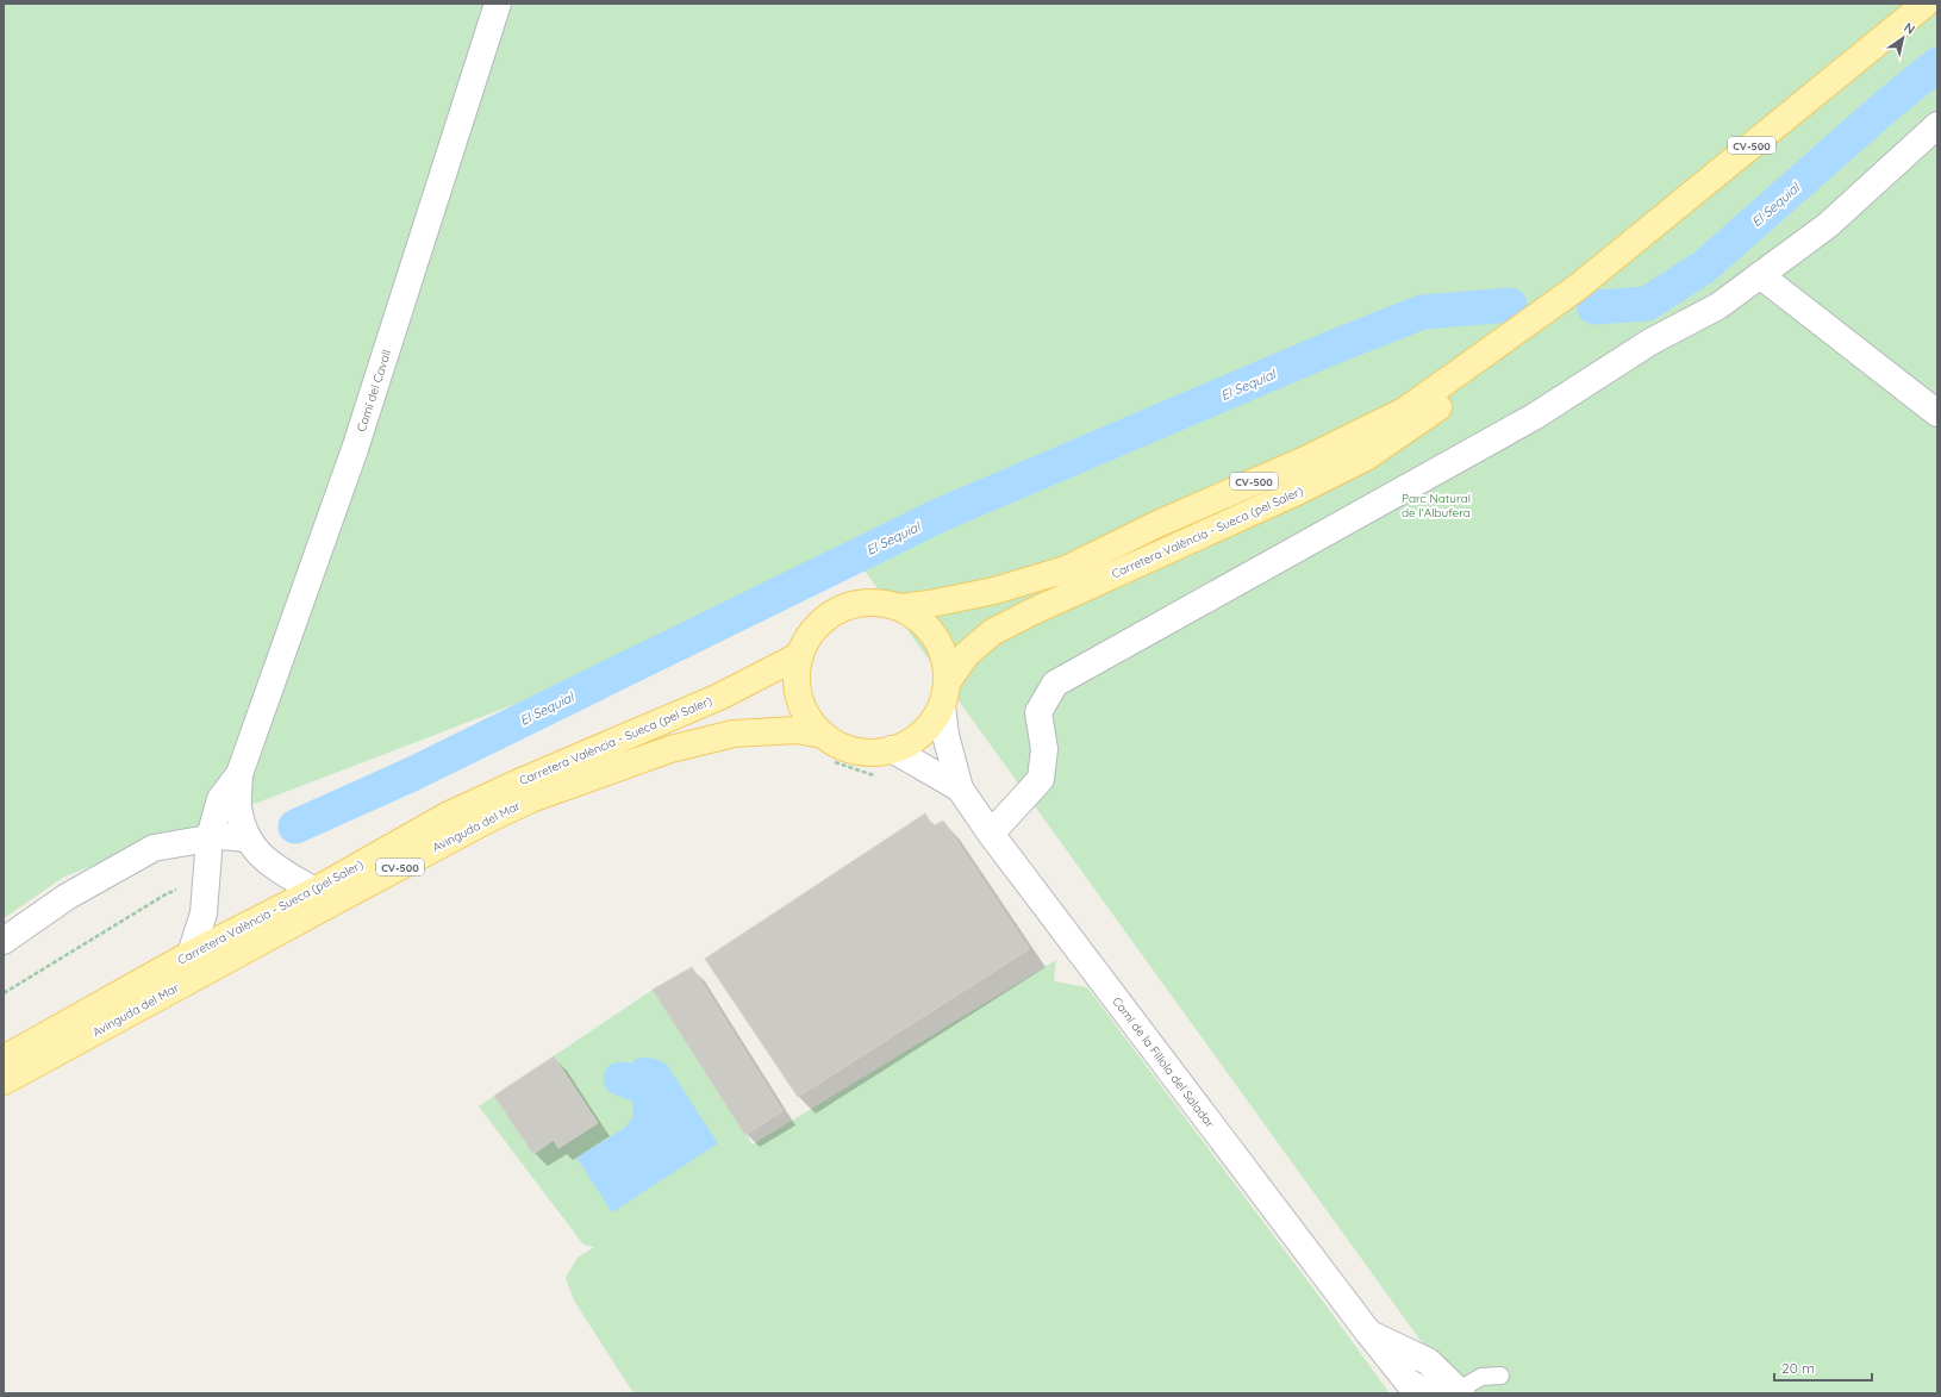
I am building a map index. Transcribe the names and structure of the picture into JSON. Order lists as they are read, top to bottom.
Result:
{
  "streets": {
    "main road": ["CV-500", "Carretera València - Sueca (pel Saler)", "Avinguda del Mar"],
    "street": ["Camí del Cavall", "Camí de la Fillola del Saladar"]
  },
  "crossings": [
    ["Carretera València - Sueca (pel Saler)", "Avinguda del Mar"],
    ["Carretera València - Sueca (pel Saler)", "Camí de la Fillola del Saladar"],
    ["Avinguda del Mar", "Camí de la Fillola del Saladar"]
  ],
  "water": ["El Sequial"],
  "parks": ["Parc Natural de l'Albufera"],
  "scale_bar": "20 m",
  "north": "top right"
}
